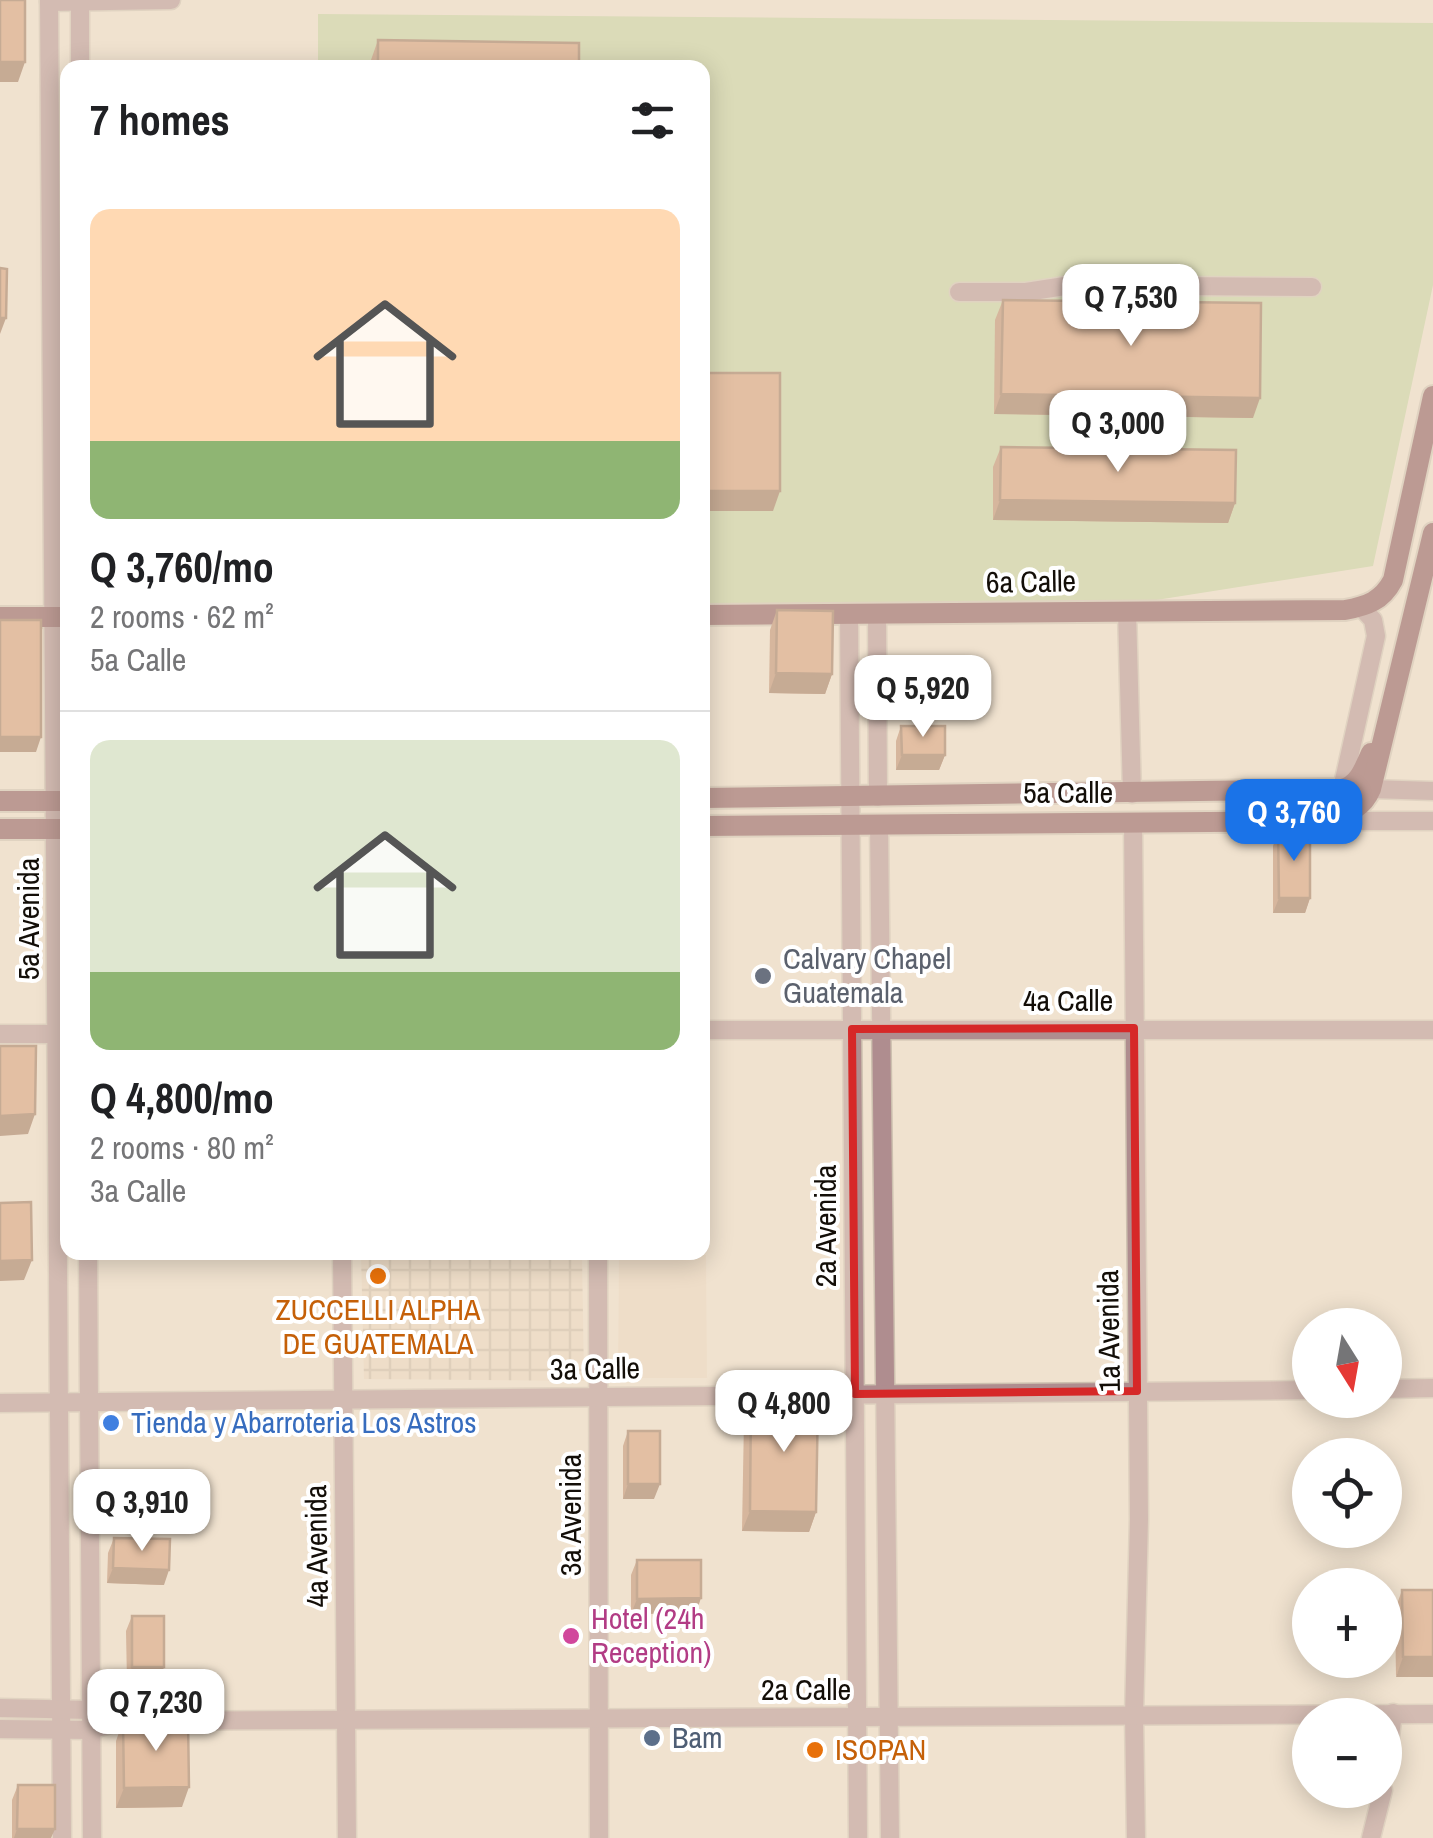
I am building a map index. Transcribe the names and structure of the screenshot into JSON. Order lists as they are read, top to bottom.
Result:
{
  "streets": {
    "main road": ["6a Calle", "5a Calle"],
    "street": [
      "5a Avenida",
      "4a Calle",
      "2a Avenida",
      "1a Avenida",
      "3a Calle",
      "3a Avenida",
      "4a Avenida",
      "2a Calle"
    ]
  },
  "crossings": [
    ["6a Calle", "2a Avenida"],
    ["5a Calle", "2a Avenida"],
    ["5a Calle", "1a Avenida"],
    ["5a Avenida", "3a Calle"],
    ["5a Avenida", "2a Calle"],
    ["4a Calle", "2a Avenida"],
    ["4a Calle", "1a Avenida"],
    ["2a Avenida", "3a Calle"],
    ["2a Avenida", "2a Calle"],
    ["1a Avenida", "3a Calle"],
    ["1a Avenida", "2a Calle"],
    ["3a Calle", "3a Avenida"],
    ["3a Calle", "4a Avenida"],
    ["3a Avenida", "2a Calle"],
    ["4a Avenida", "2a Calle"]
  ],
  "places": [
    "Calvary Chapel Guatemala",
    "ZUCCELLI ALPHA DE GUATEMALA",
    "Tienda y Abarroteria Los Astros",
    "Hotel (24h Reception)",
    "Bam",
    "ISOPAN"
  ],
  "north": "bottom",
  "page": {
    "heading": "7 homes",
    "list": [
      {
        "name": "Q 3,760/mo",
        "note": "2 rooms · 62 m² · 5a Calle"
      },
      {
        "name": "Q 4,800/mo",
        "note": "2 rooms · 80 m² · 3a Calle"
      }
    ],
    "price": [
      "Q 7,530",
      "Q 3,000",
      "Q 5,920",
      "Q 3,760",
      "Q 4,800",
      "Q 3,910",
      "Q 7,230"
    ],
    "map_buttons": ["+", "−"]
  }
}
